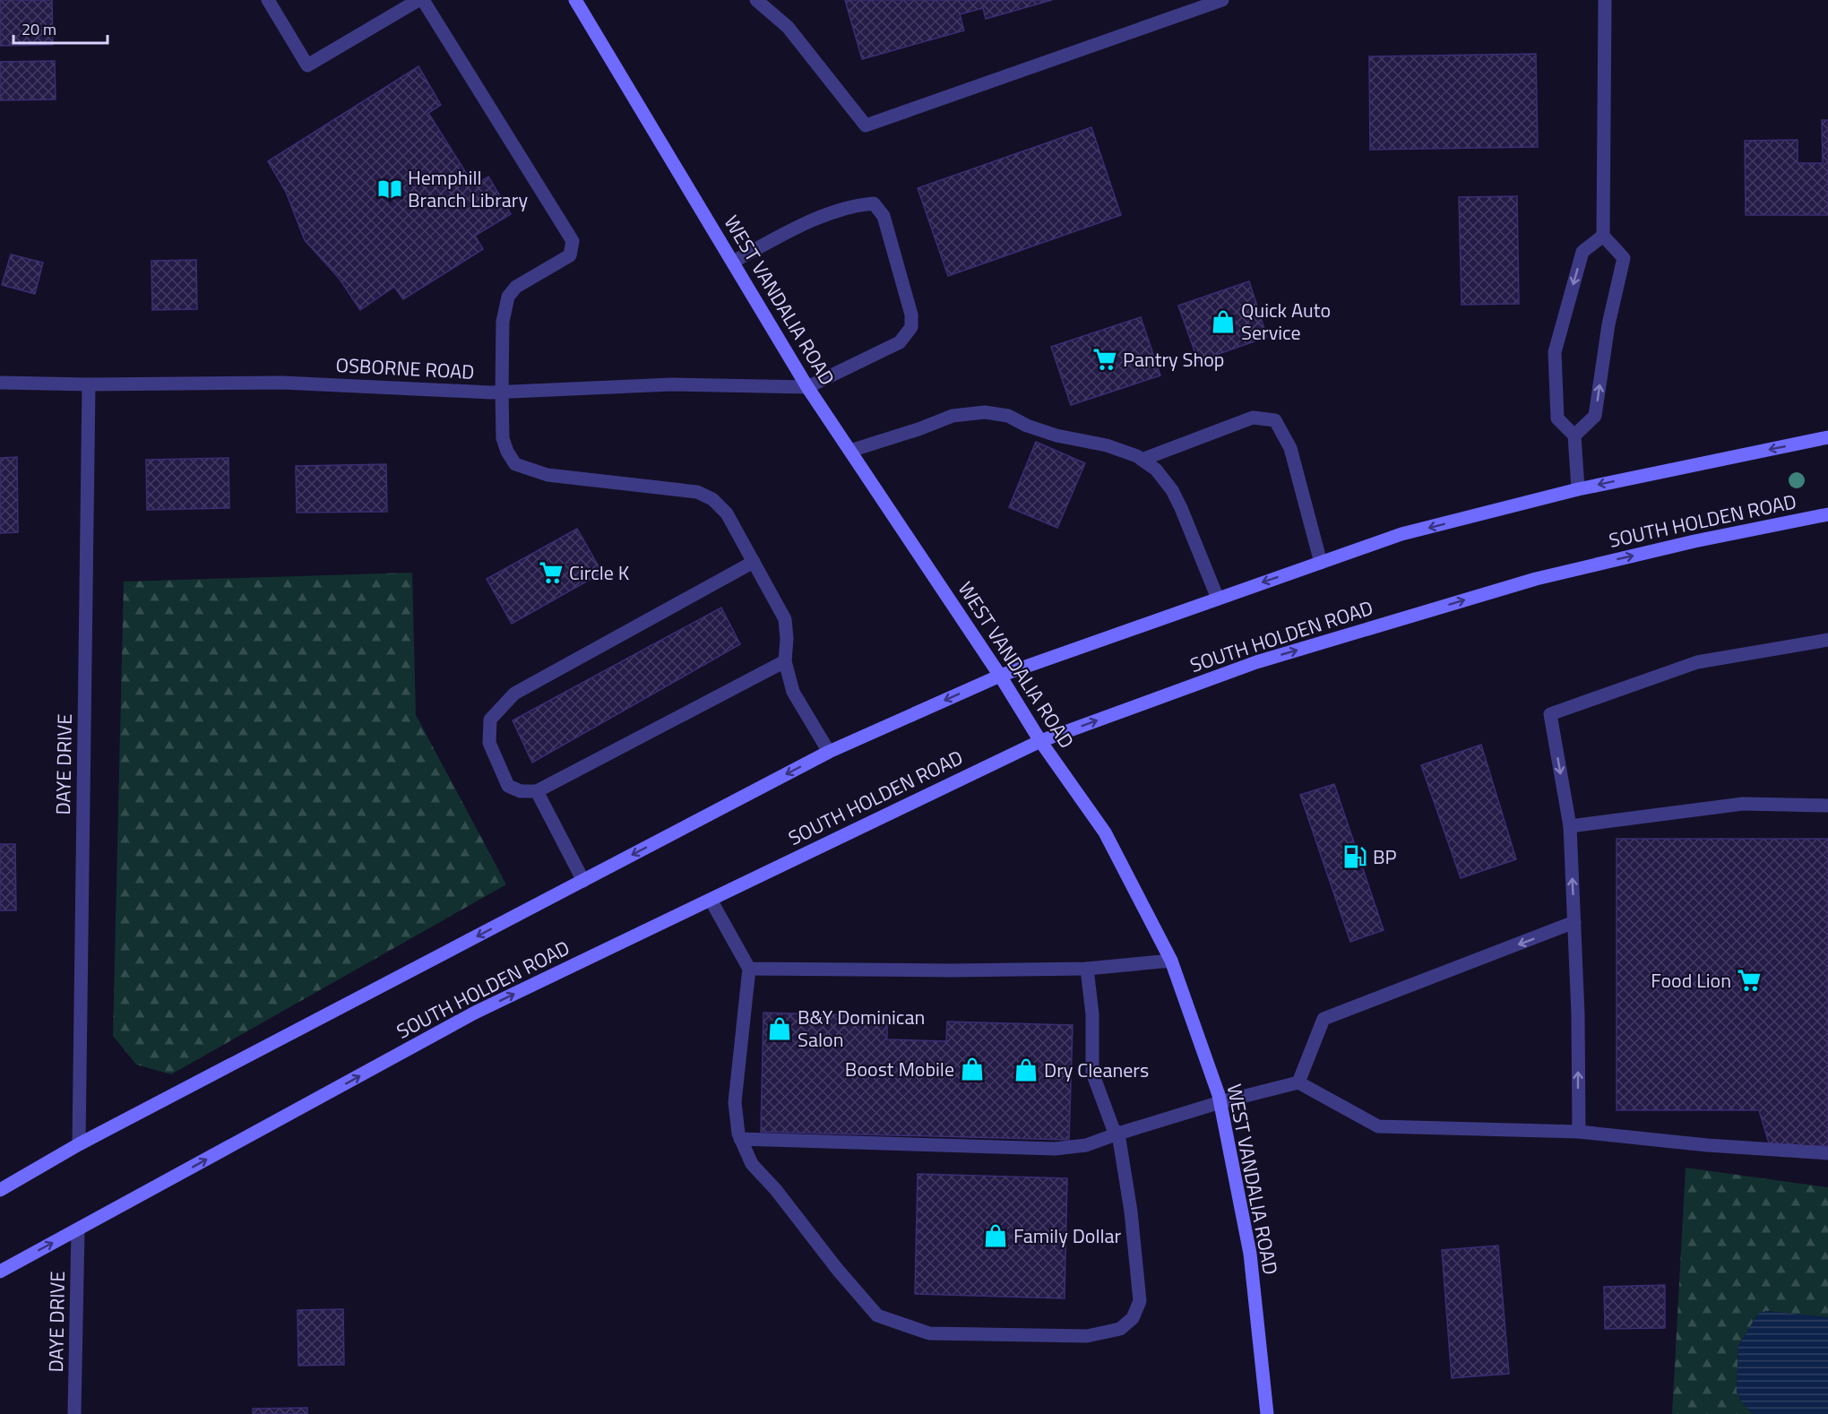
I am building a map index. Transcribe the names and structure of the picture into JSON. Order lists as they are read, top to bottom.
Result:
{
  "streets": {
    "main road": ["WEST VANDALIA ROAD", "SOUTH HOLDEN ROAD"],
    "street": ["OSBORNE ROAD", "DAYE DRIVE"]
  },
  "crossings": [
    ["WEST VANDALIA ROAD", "OSBORNE ROAD"],
    ["WEST VANDALIA ROAD", "SOUTH HOLDEN ROAD"],
    ["OSBORNE ROAD", "DAYE DRIVE"],
    ["SOUTH HOLDEN ROAD", "DAYE DRIVE"]
  ],
  "places": {
    "library": ["Hemphill Branch Library"],
    "shop": [
      "Quick Auto Service",
      "B&Y Dominican Salon",
      "Boost Mobile",
      "Dry Cleaners",
      "Family Dollar"
    ],
    "supermarket": ["Pantry Shop", "Circle K", "Food Lion"],
    "fuel station": ["BP"]
  },
  "scale_bar": "20 m"
}
